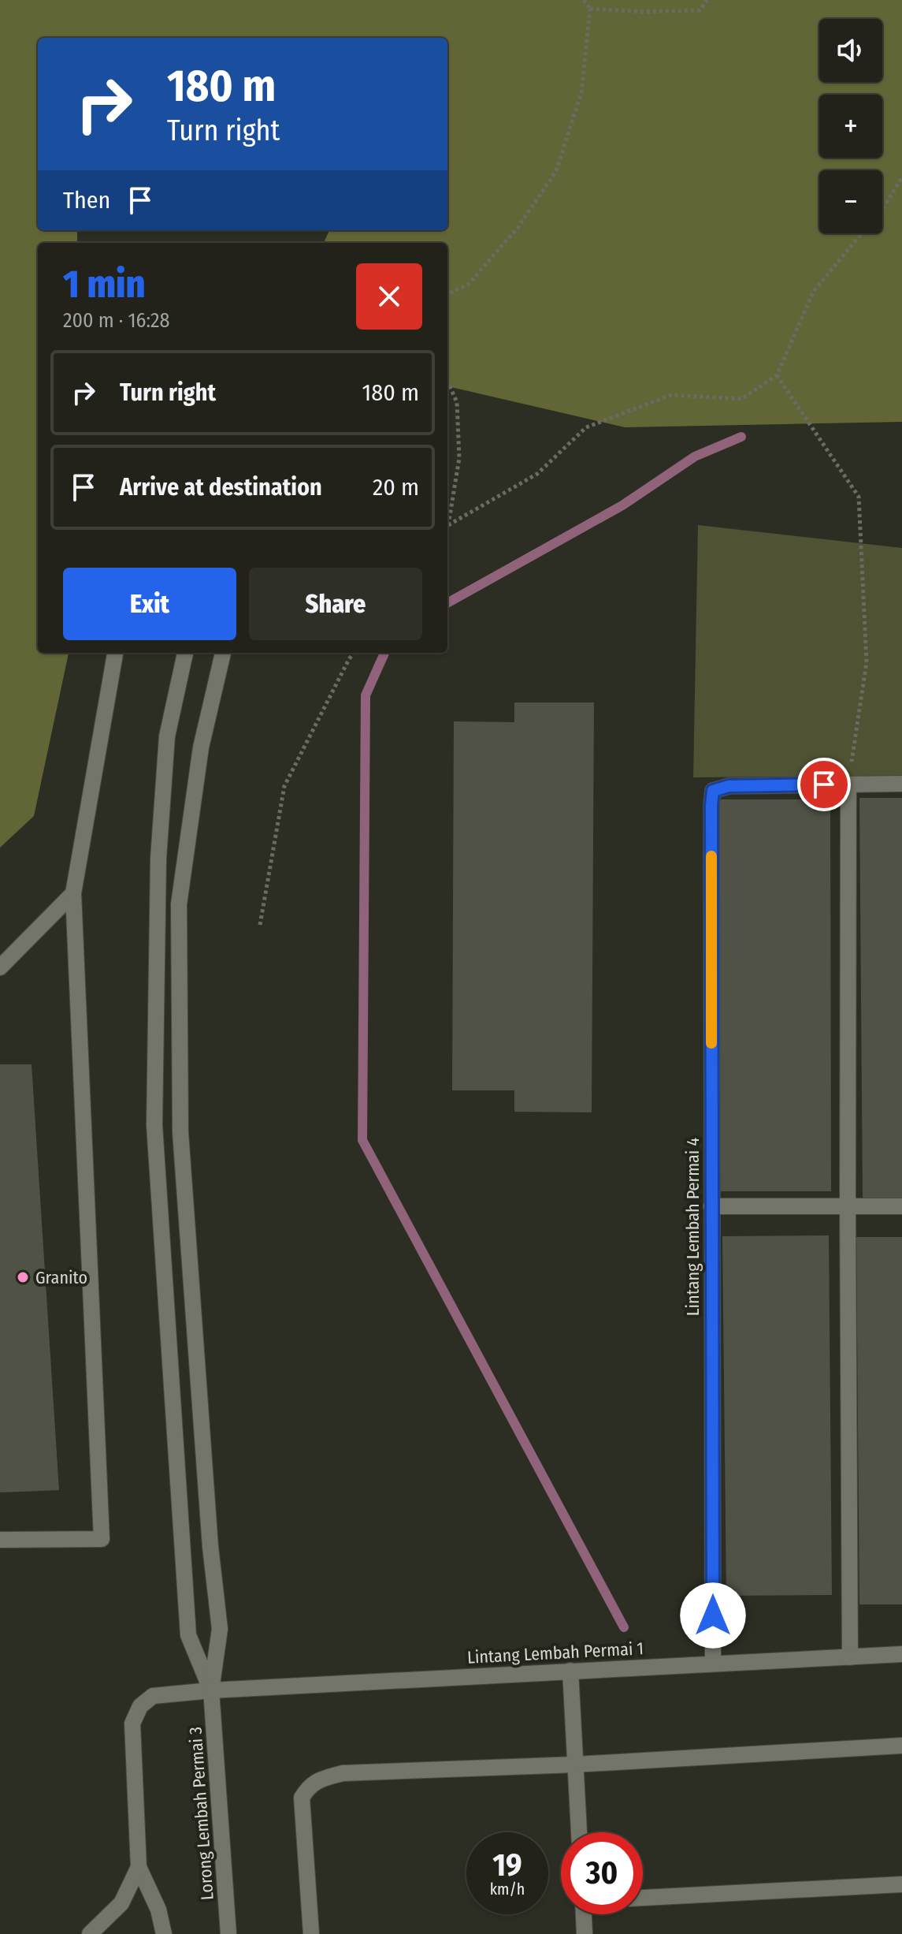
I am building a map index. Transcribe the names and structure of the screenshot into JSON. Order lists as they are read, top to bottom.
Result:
{
  "streets": {
    "street": ["Lintang Lembah Permai 4", "Lintang Lembah Permai 1", "Lorong Lembah Permai 3"]
  },
  "crossings": [
    ["Lintang Lembah Permai 4", "Lintang Lembah Permai 1"],
    ["Lintang Lembah Permai 1", "Lorong Lembah Permai 3"]
  ],
  "places": ["Granito"],
  "page": {
    "map_buttons": ["+", "−"],
    "turn": ["180 m", "Turn right"],
    "then": "Then",
    "heading": ["1 min", "200 m · 16:28"],
    "list": [
      {
        "name": "Turn right",
        "value": "180 m"
      },
      {
        "name": "Arrive at destination",
        "value": "20 m"
      }
    ],
    "buttons": ["Exit", "Share"],
    "speed": "19 km/h",
    "limit": "30"
  }
}
